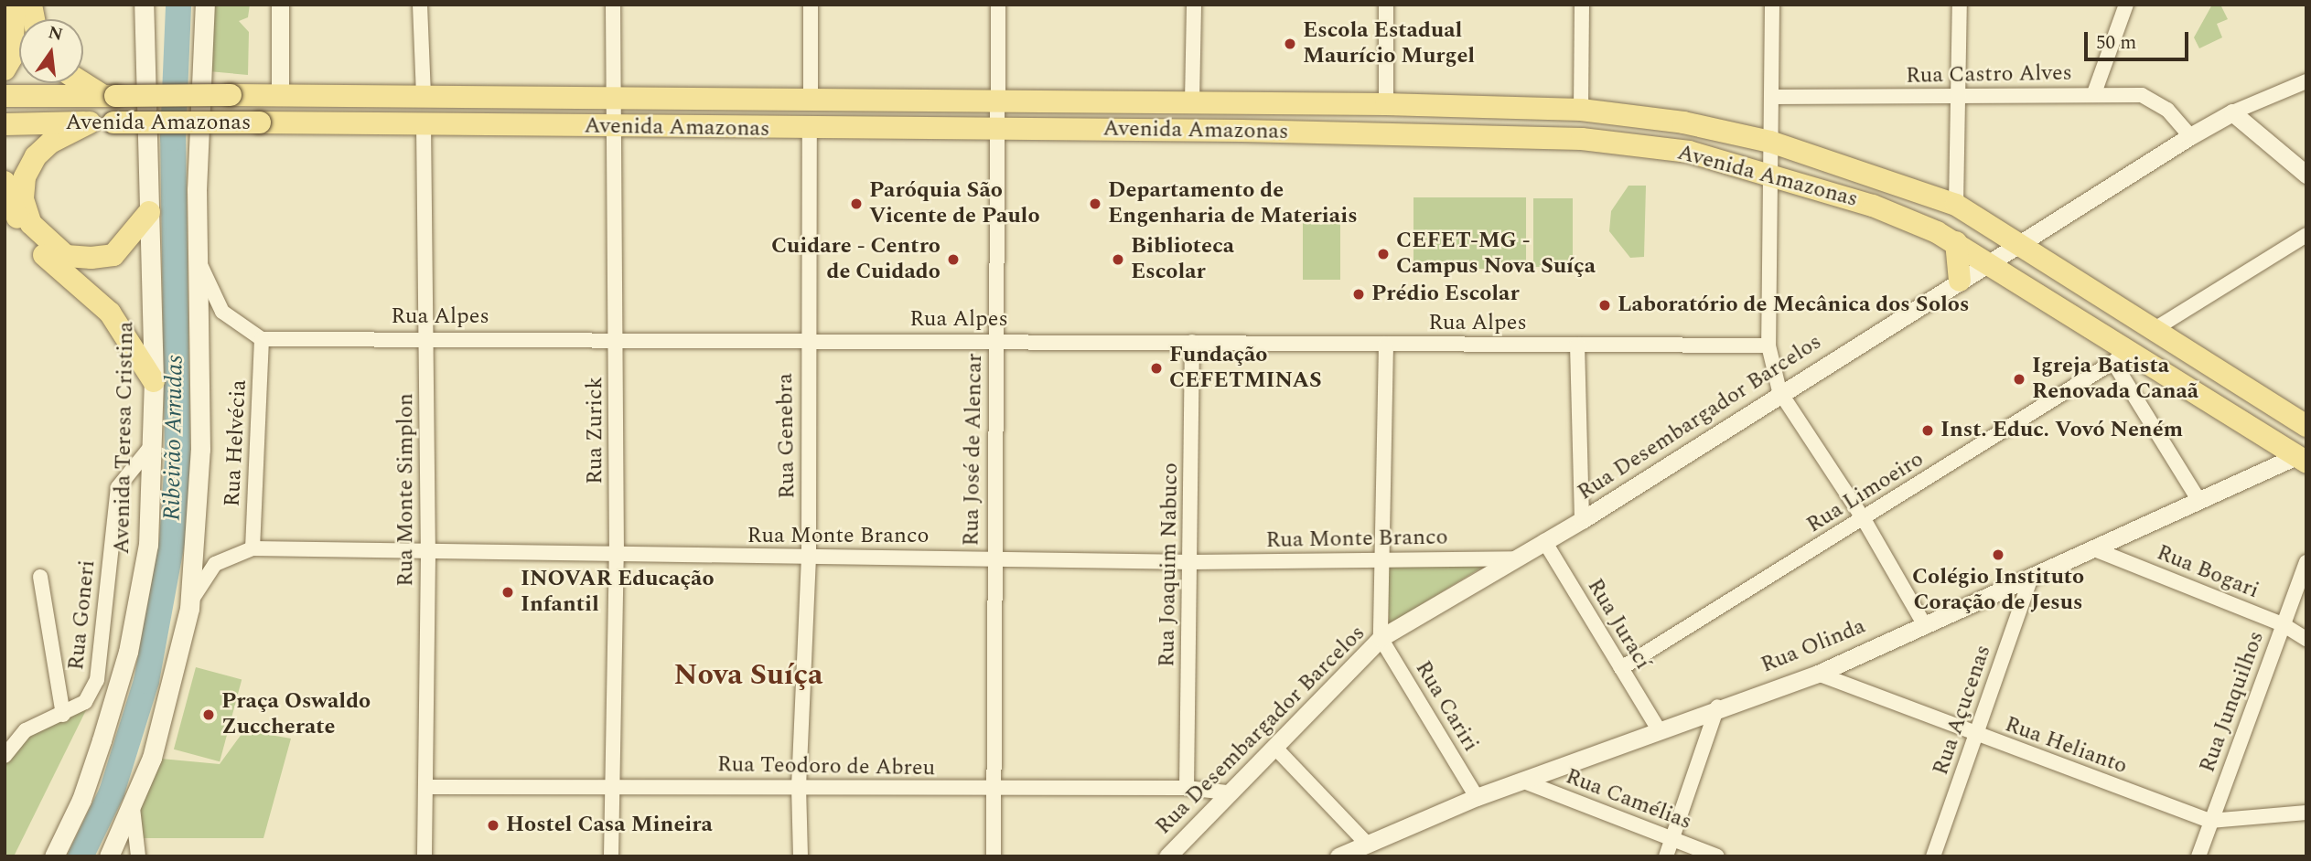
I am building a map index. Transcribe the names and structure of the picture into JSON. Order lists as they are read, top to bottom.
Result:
{
  "streets": {
    "main road": ["Avenida Amazonas", "Avenida Teresa Cristina"],
    "street": [
      "Rua Castro Alves",
      "Rua Alpes",
      "Rua Desembargador Barcelos",
      "Rua Zurick",
      "Rua Genebra",
      "Rua Helvécia",
      "Rua José de Alencar",
      "Rua Monte Simplon",
      "Rua Limoeiro",
      "Rua Monte Branco",
      "Rua Joaquim Nabuco",
      "Rua Bogari",
      "Rua Goneri",
      "Rua Jurací",
      "Rua Olinda",
      "Rua Junquilhos",
      "Rua Cariri",
      "Rua Açucenas",
      "Rua Helianto",
      "Rua Teodoro de Abreu",
      "Rua Camélias"
    ]
  },
  "crossings": [
    ["Rua Castro Alves", "Rua Desembargador Barcelos"],
    ["Avenida Amazonas", "Rua Desembargador Barcelos"],
    ["Avenida Amazonas", "Rua Zurick"],
    ["Avenida Amazonas", "Rua Genebra"],
    ["Avenida Amazonas", "Rua José de Alencar"],
    ["Avenida Amazonas", "Rua Monte Simplon"],
    ["Avenida Amazonas", "Rua Limoeiro"],
    ["Avenida Amazonas", "Rua Olinda"],
    ["Rua Alpes", "Rua Zurick"],
    ["Rua Alpes", "Rua Genebra"],
    ["Rua Alpes", "Rua Helvécia"],
    ["Rua Alpes", "Rua José de Alencar"],
    ["Rua Alpes", "Rua Monte Simplon"],
    ["Rua Alpes", "Rua Joaquim Nabuco"],
    ["Rua Desembargador Barcelos", "Rua Monte Branco"],
    ["Rua Desembargador Barcelos", "Rua Jurací"],
    ["Rua Desembargador Barcelos", "Rua Cariri"],
    ["Rua Desembargador Barcelos", "Rua Teodoro de Abreu"],
    ["Rua Zurick", "Rua Monte Branco"],
    ["Rua Zurick", "Rua Teodoro de Abreu"],
    ["Rua Genebra", "Rua Monte Branco"],
    ["Rua Genebra", "Rua Teodoro de Abreu"],
    ["Avenida Teresa Cristina", "Rua Goneri"],
    ["Rua Helvécia", "Rua Monte Branco"],
    ["Rua José de Alencar", "Rua Monte Branco"],
    ["Rua José de Alencar", "Rua Teodoro de Abreu"],
    ["Rua Monte Simplon", "Rua Monte Branco"],
    ["Rua Monte Simplon", "Rua Teodoro de Abreu"],
    ["Rua Limoeiro", "Rua Jurací"],
    ["Rua Monte Branco", "Rua Joaquim Nabuco"],
    ["Rua Joaquim Nabuco", "Rua Teodoro de Abreu"],
    ["Rua Bogari", "Rua Olinda"],
    ["Rua Bogari", "Rua Junquilhos"],
    ["Rua Jurací", "Rua Olinda"],
    ["Rua Olinda", "Rua Cariri"],
    ["Rua Olinda", "Rua Açucenas"],
    ["Rua Olinda", "Rua Helianto"],
    ["Rua Olinda", "Rua Camélias"],
    ["Rua Junquilhos", "Rua Helianto"],
    ["Rua Açucenas", "Rua Helianto"]
  ],
  "districts": ["Nova Suíça"],
  "water": ["Ribeirão Arrudas"],
  "places": [
    "Escola Estadual Maurício Murgel",
    "Paróquia São Vicente de Paulo",
    "Departamento de Engenharia de Materiais",
    "CEFET-MG - Campus Nova Suíça",
    "Cuidare - Centro de Cuidado",
    "Biblioteca Escolar",
    "Prédio Escolar",
    "Laboratório de Mecânica dos Solos",
    "Fundação CEFETMINAS",
    "Igreja Batista Renovada Canaã",
    "Inst. Educ. Vovó Neném",
    "Colégio Instituto Coração de Jesus",
    "INOVAR Educação Infantil",
    "Praça Oswaldo Zuccherate",
    "Hostel Casa Mineira"
  ],
  "scale_bar": "50 m",
  "north": "top"
}
